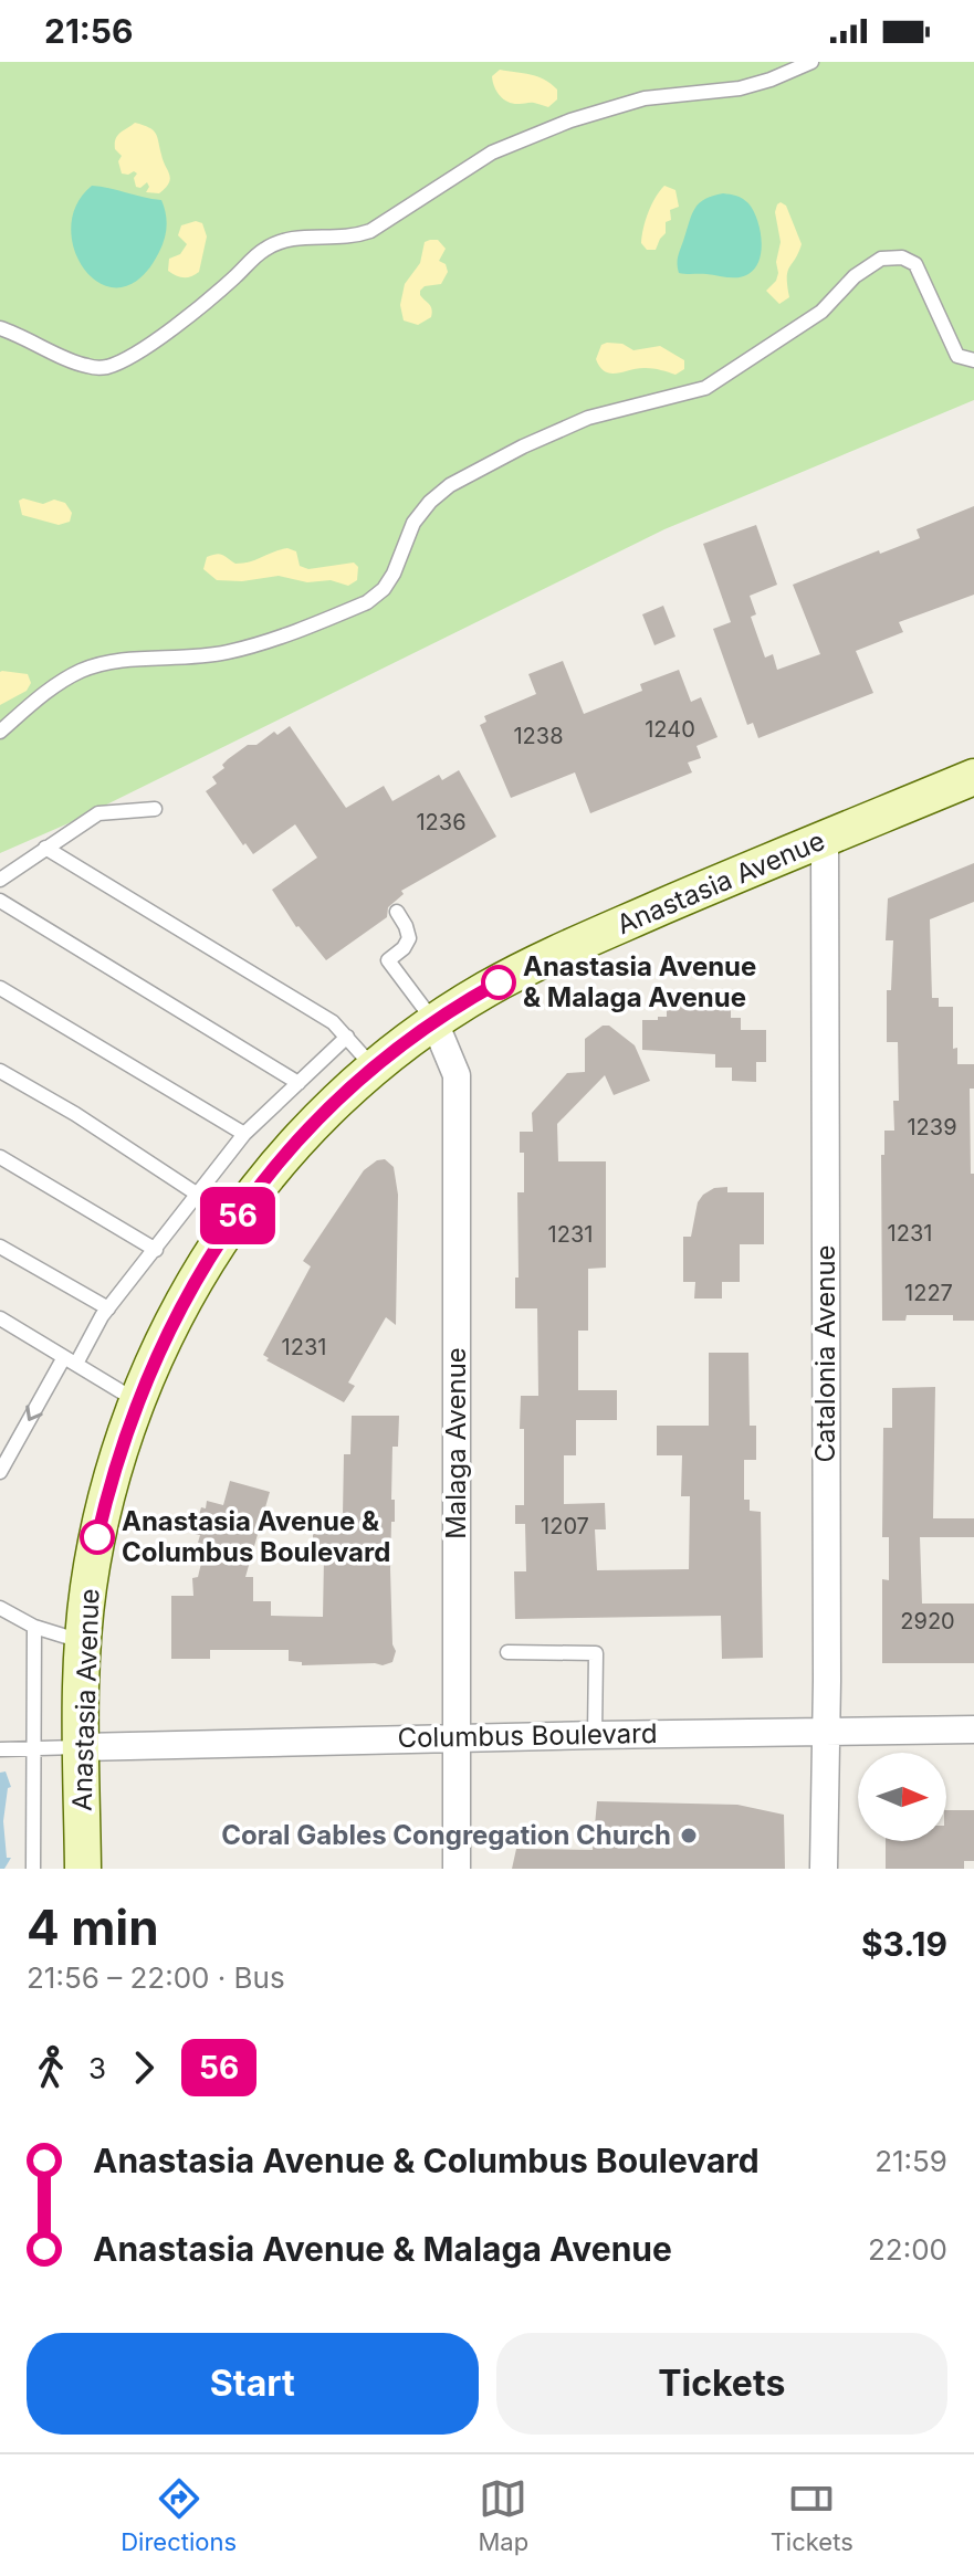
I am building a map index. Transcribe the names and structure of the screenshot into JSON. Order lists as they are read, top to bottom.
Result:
{
  "streets": {
    "street": [
      "Anastasia Avenue",
      "Catalonia Avenue",
      "Malaga Avenue",
      "Columbus Boulevard"
    ]
  },
  "crossings": [
    ["Anastasia Avenue", "Catalonia Avenue"],
    ["Anastasia Avenue", "Malaga Avenue"],
    ["Anastasia Avenue", "Columbus Boulevard"],
    ["Catalonia Avenue", "Columbus Boulevard"],
    ["Malaga Avenue", "Columbus Boulevard"]
  ],
  "places": ["Anastasia Avenue & Malaga Avenue", "Anastasia Avenue & Columbus Boulevard", "Coral Gables Congregation Church"],
  "lines": ["bus line 56"],
  "house_numbers": [
    "1240",
    "1238",
    "1236",
    "1239",
    "1231",
    "1231",
    "1227",
    "1231",
    "1207",
    "2920"
  ],
  "north": "right",
  "page": {
    "status": "21:56",
    "on_map": "56",
    "heading": ["4 min", "21:56 – 22:00 · Bus", "$3.19"],
    "legs": ["3", "56"],
    "list": [
      {
        "name": "Anastasia Avenue & Columbus Boulevard",
        "value": "21:59"
      },
      {
        "name": "Anastasia Avenue & Malaga Avenue",
        "value": "22:00"
      }
    ],
    "buttons": ["Start", "Tickets"],
    "tabs": ["Directions", "Map", "Tickets"]
  }
}
